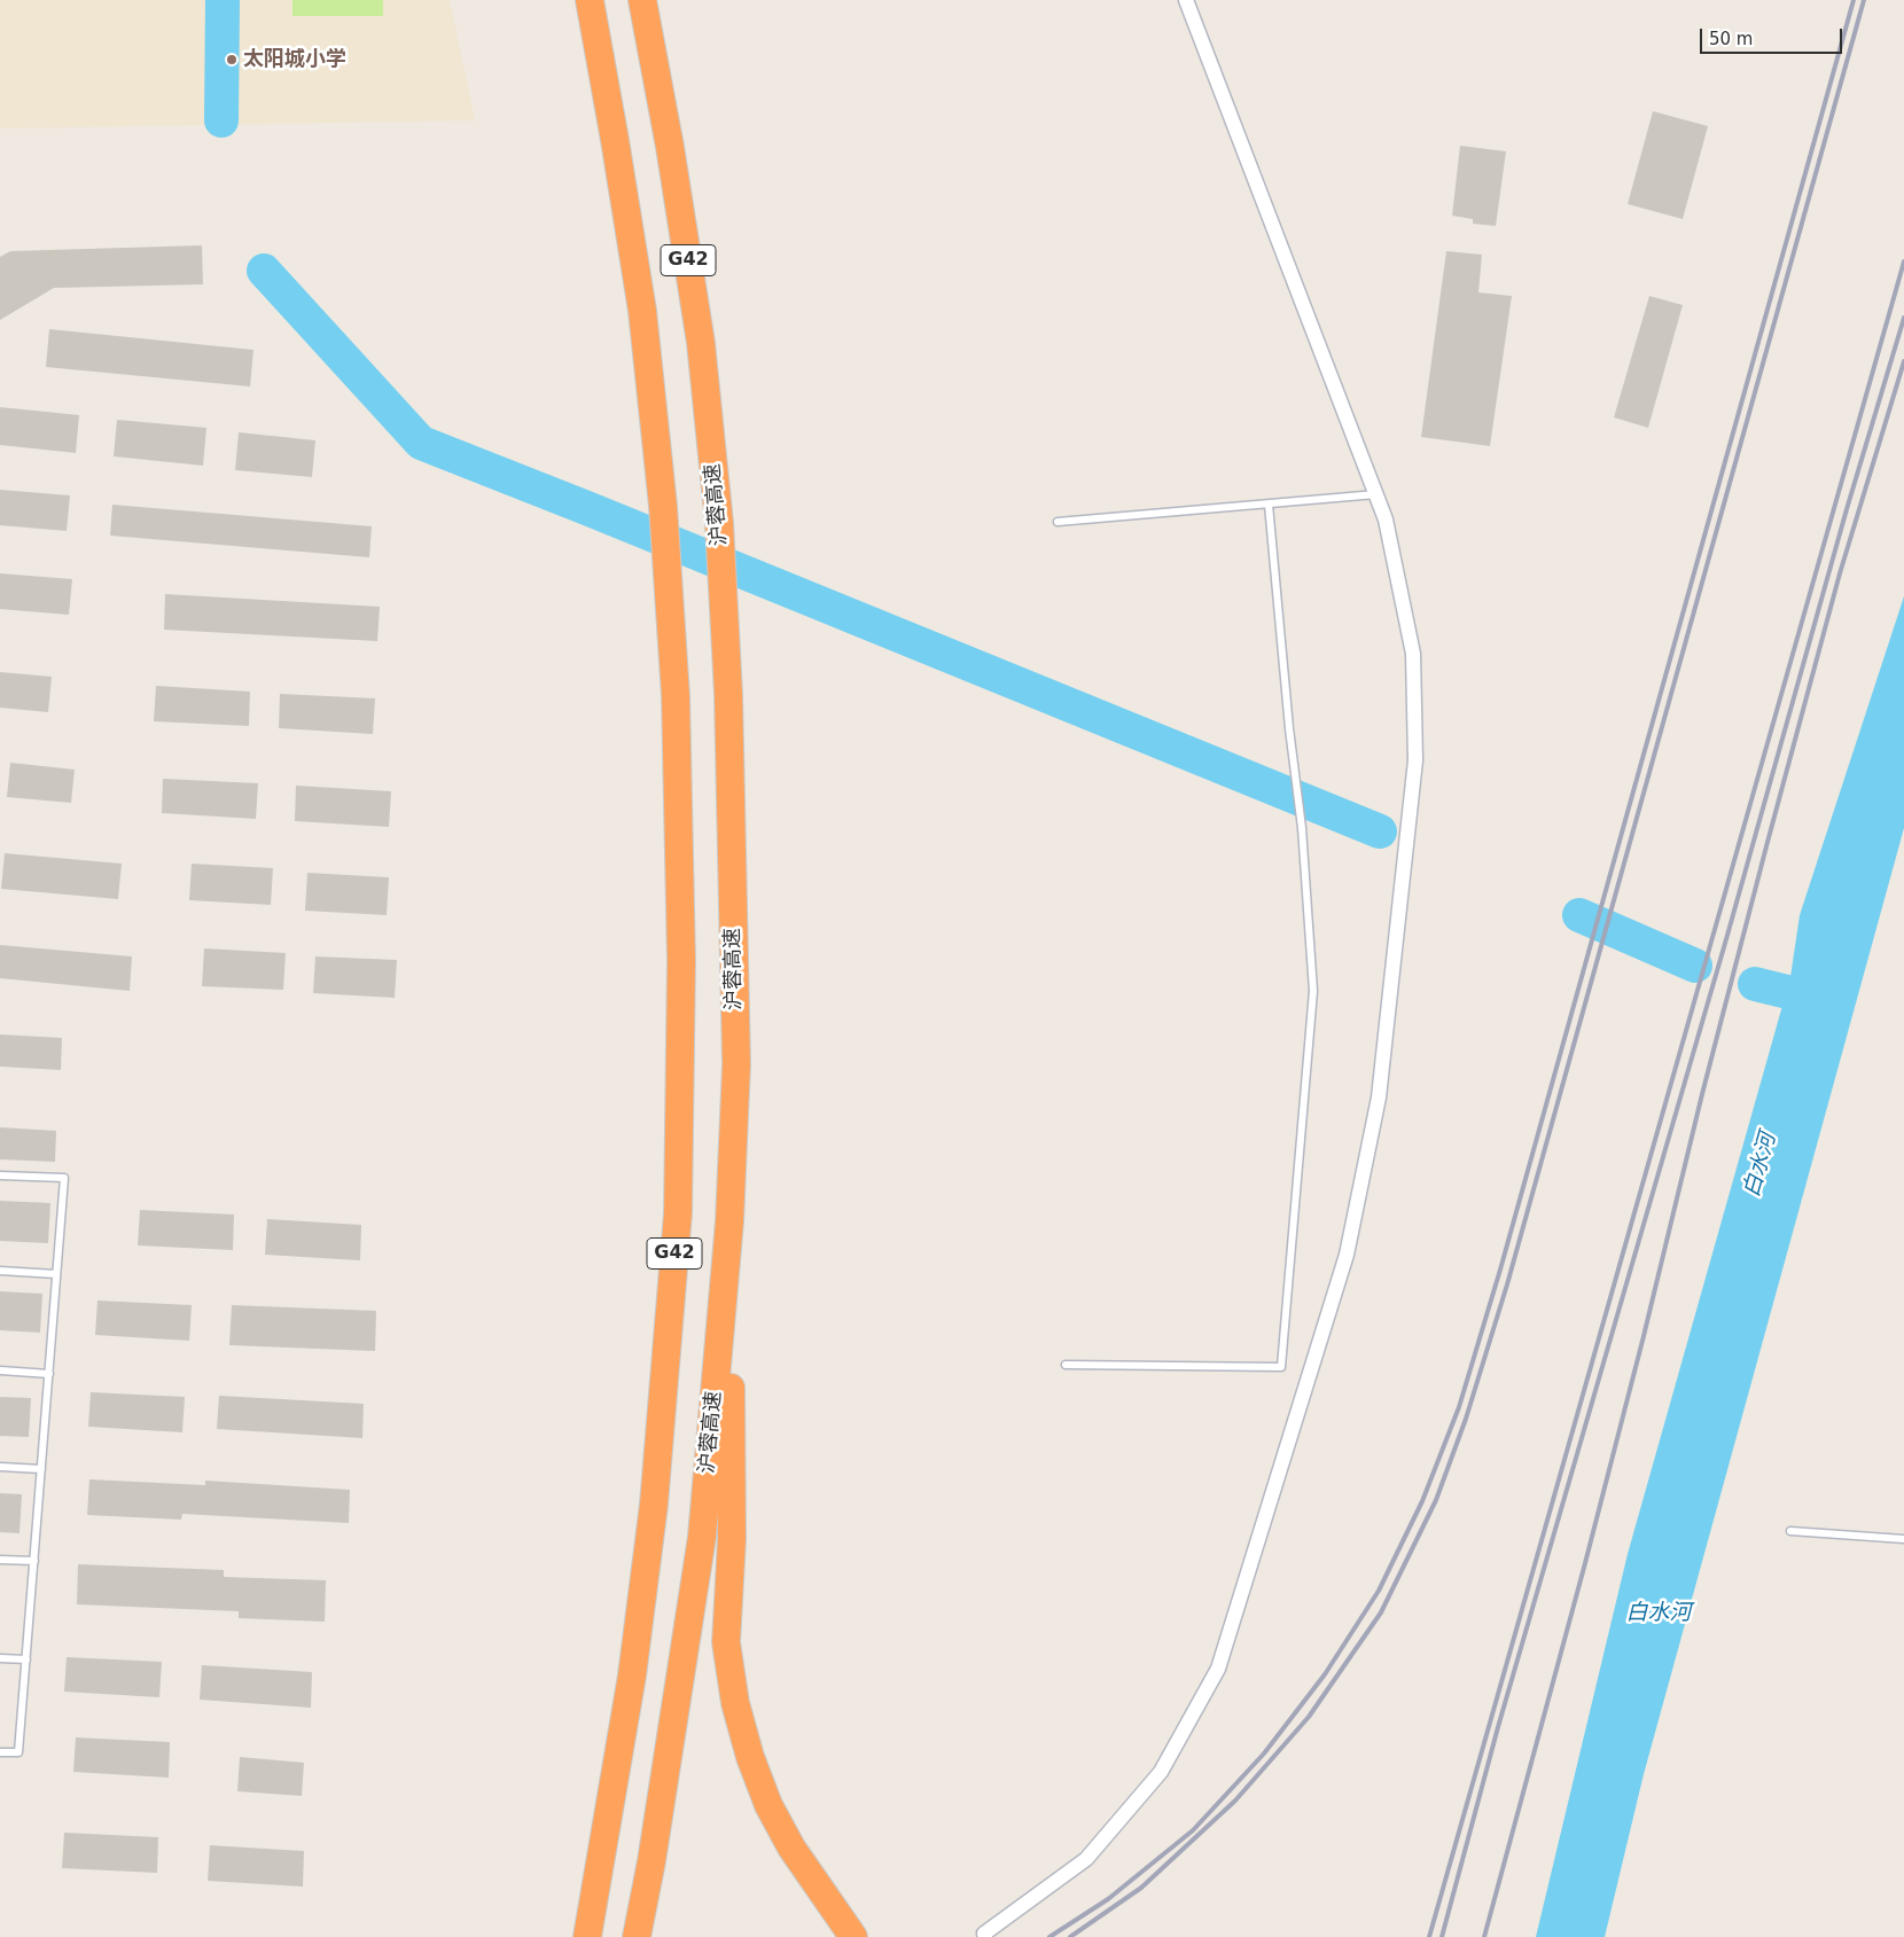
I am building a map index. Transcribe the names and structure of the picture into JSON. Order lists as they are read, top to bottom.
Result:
{
  "streets": {
    "highway": ["G42", "沪蓉高速"]
  },
  "water": ["白水河"],
  "places": ["太阳城小学"],
  "scale_bar": "50 m"
}
